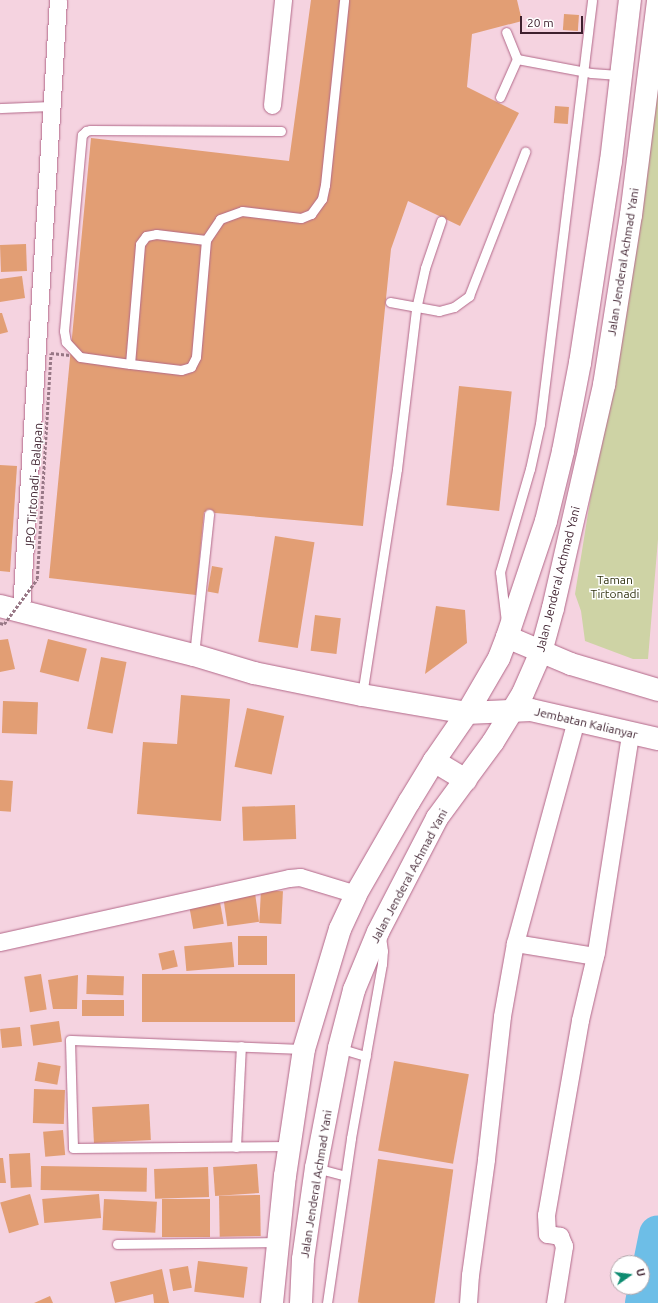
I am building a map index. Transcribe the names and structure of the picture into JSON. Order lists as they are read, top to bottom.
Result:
{
  "streets": {
    "main road": ["Jalan Jenderal Achmad Yani", "Jembatan Kalianyar"],
    "path": ["JPO Tirtonadi - Balapan"]
  },
  "crossings": [
    ["Jalan Jenderal Achmad Yani", "Jembatan Kalianyar"]
  ],
  "parks": ["Taman Tirtonadi"],
  "scale_bar": "20 m",
  "north": "right"
}
